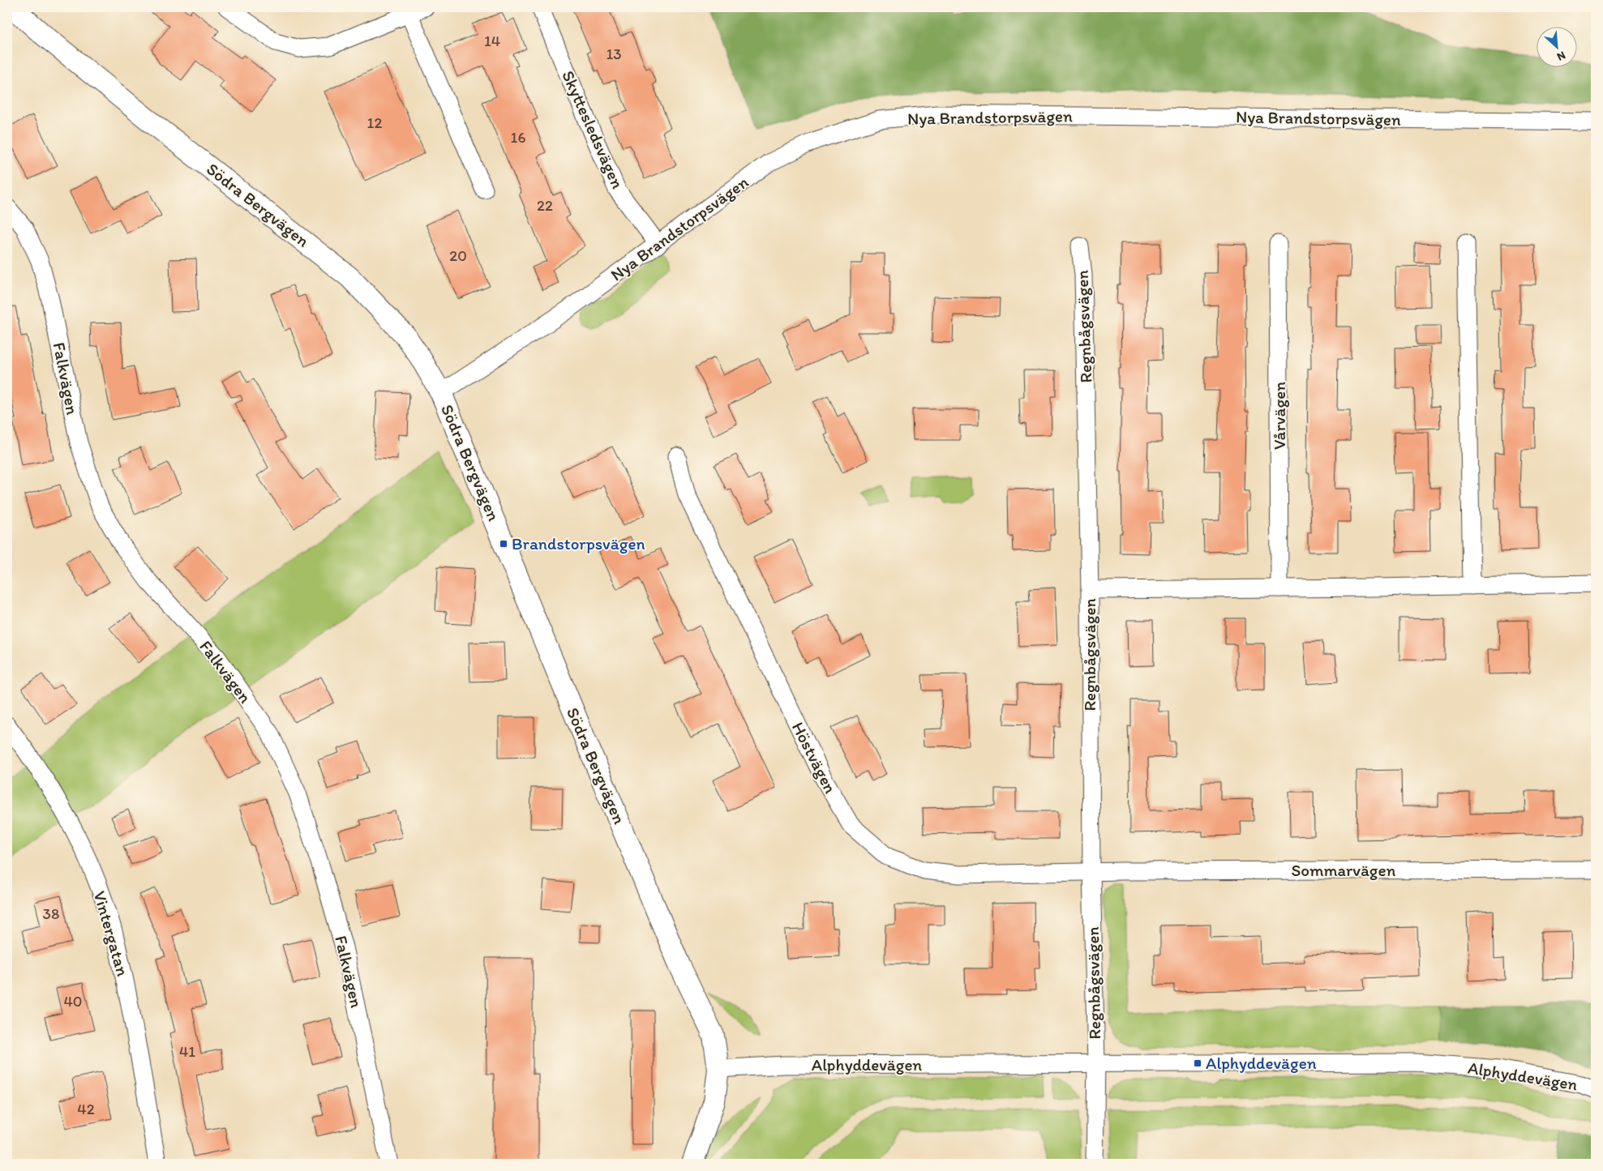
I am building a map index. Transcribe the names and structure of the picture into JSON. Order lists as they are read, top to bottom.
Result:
{
  "streets": {
    "street": [
      "Nya Brandstorpsvägen",
      "Skyttesledsvägen",
      "Södra Bergvägen",
      "Regnbågsvägen",
      "Falkvägen",
      "Vårvägen",
      "Höstvägen",
      "Sommarvägen",
      "Vintergatan",
      "Alphyddevägen"
    ]
  },
  "crossings": [
    ["Nya Brandstorpsvägen", "Skyttesledsvägen"],
    ["Nya Brandstorpsvägen", "Södra Bergvägen"],
    ["Södra Bergvägen", "Alphyddevägen"],
    ["Regnbågsvägen", "Höstvägen"],
    ["Regnbågsvägen", "Sommarvägen"],
    ["Regnbågsvägen", "Alphyddevägen"],
    ["Höstvägen", "Sommarvägen"]
  ],
  "places": {
    "transit": ["Brandstorpsvägen", "Alphyddevägen"]
  },
  "house_numbers": [
    "14",
    "13",
    "12",
    "16",
    "22",
    "20",
    "38",
    "40",
    "41",
    "42"
  ],
  "north": "bottom right"
}
